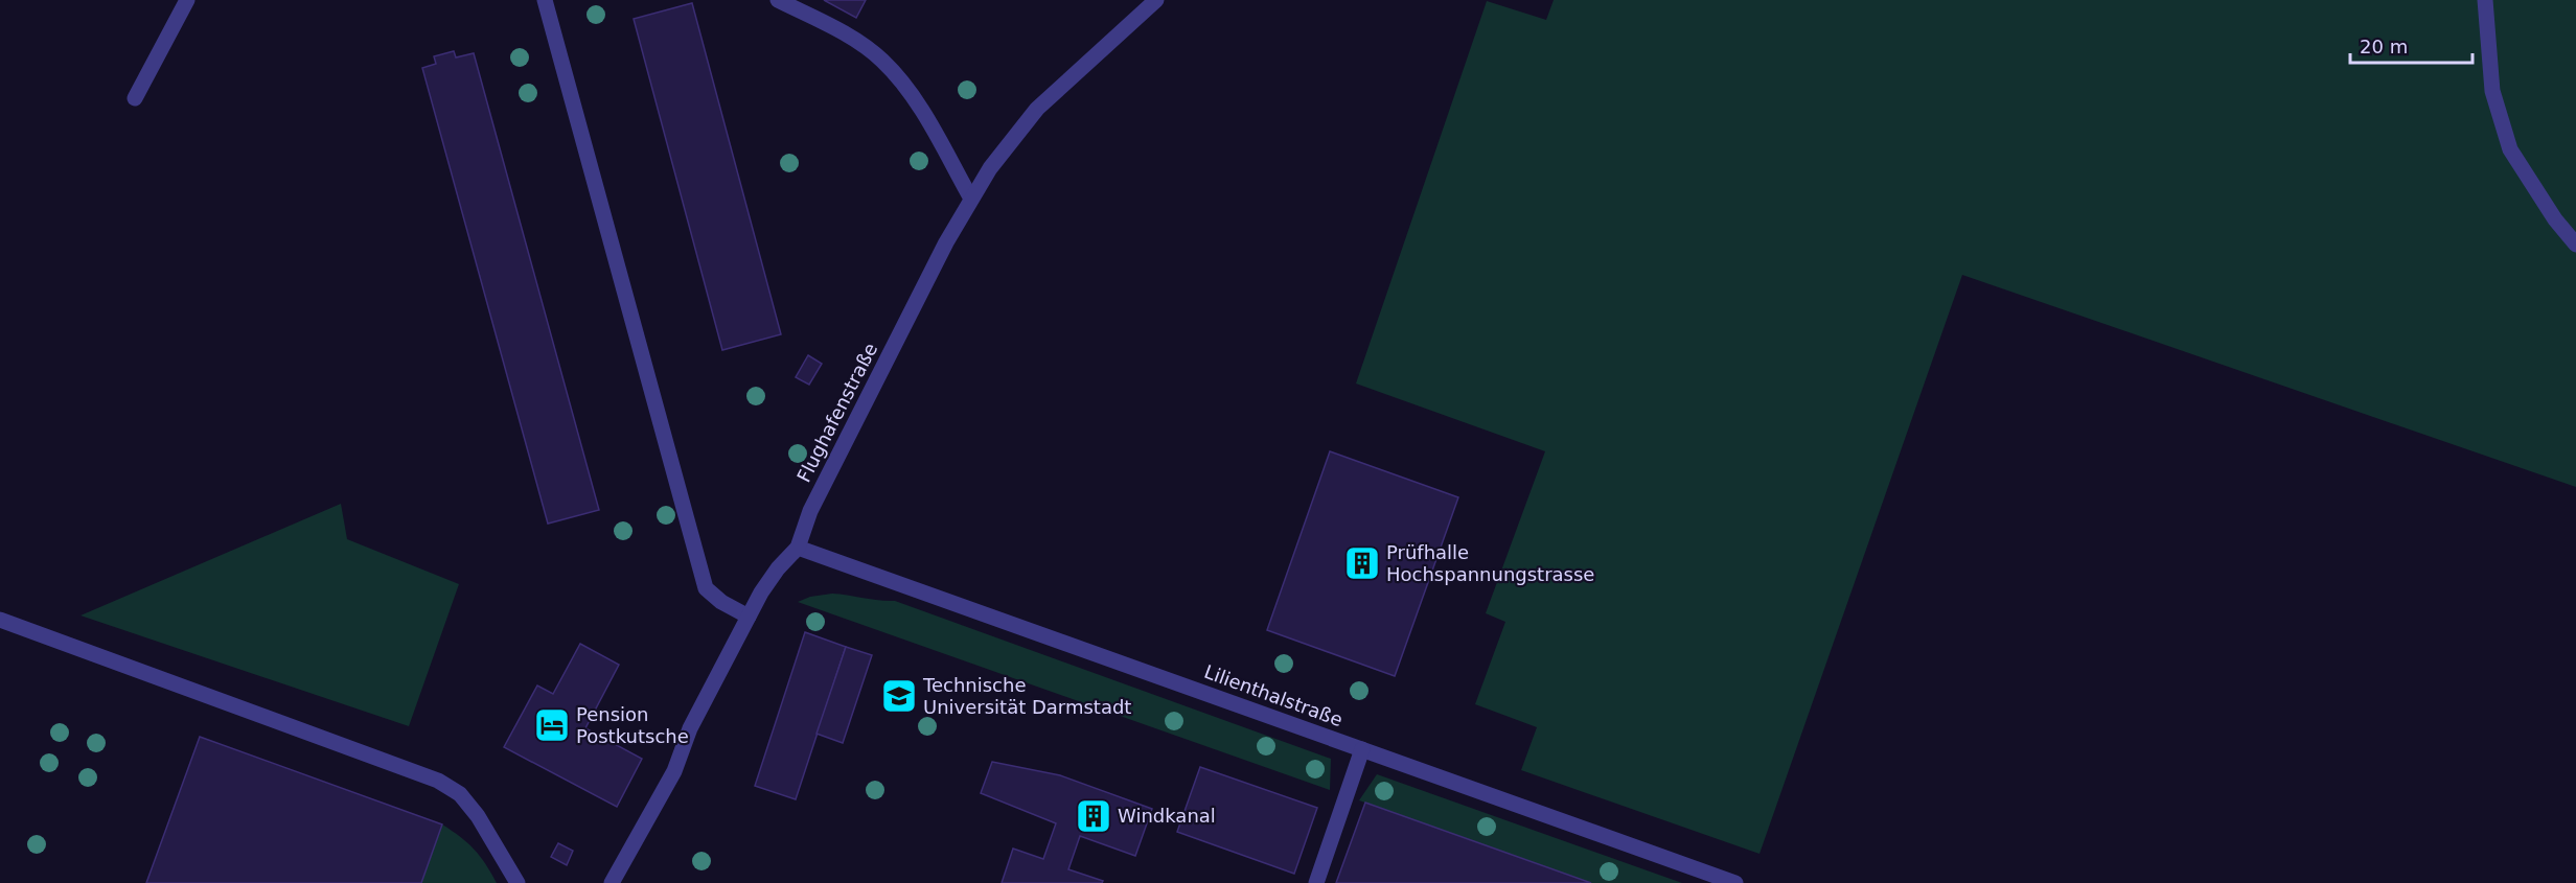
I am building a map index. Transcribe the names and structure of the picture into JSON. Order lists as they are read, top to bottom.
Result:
{
  "streets": {
    "street": ["Flughafenstraße", "Lilienthalstraße"]
  },
  "crossings": [
    ["Flughafenstraße", "Lilienthalstraße"]
  ],
  "places": {
    "building": ["Prüfhalle Hochspannungstrasse", "Windkanal"],
    "school or university": ["Technische Universität Darmstadt"],
    "hotel": ["Pension Postkutsche"]
  },
  "scale_bar": "20 m"
}
